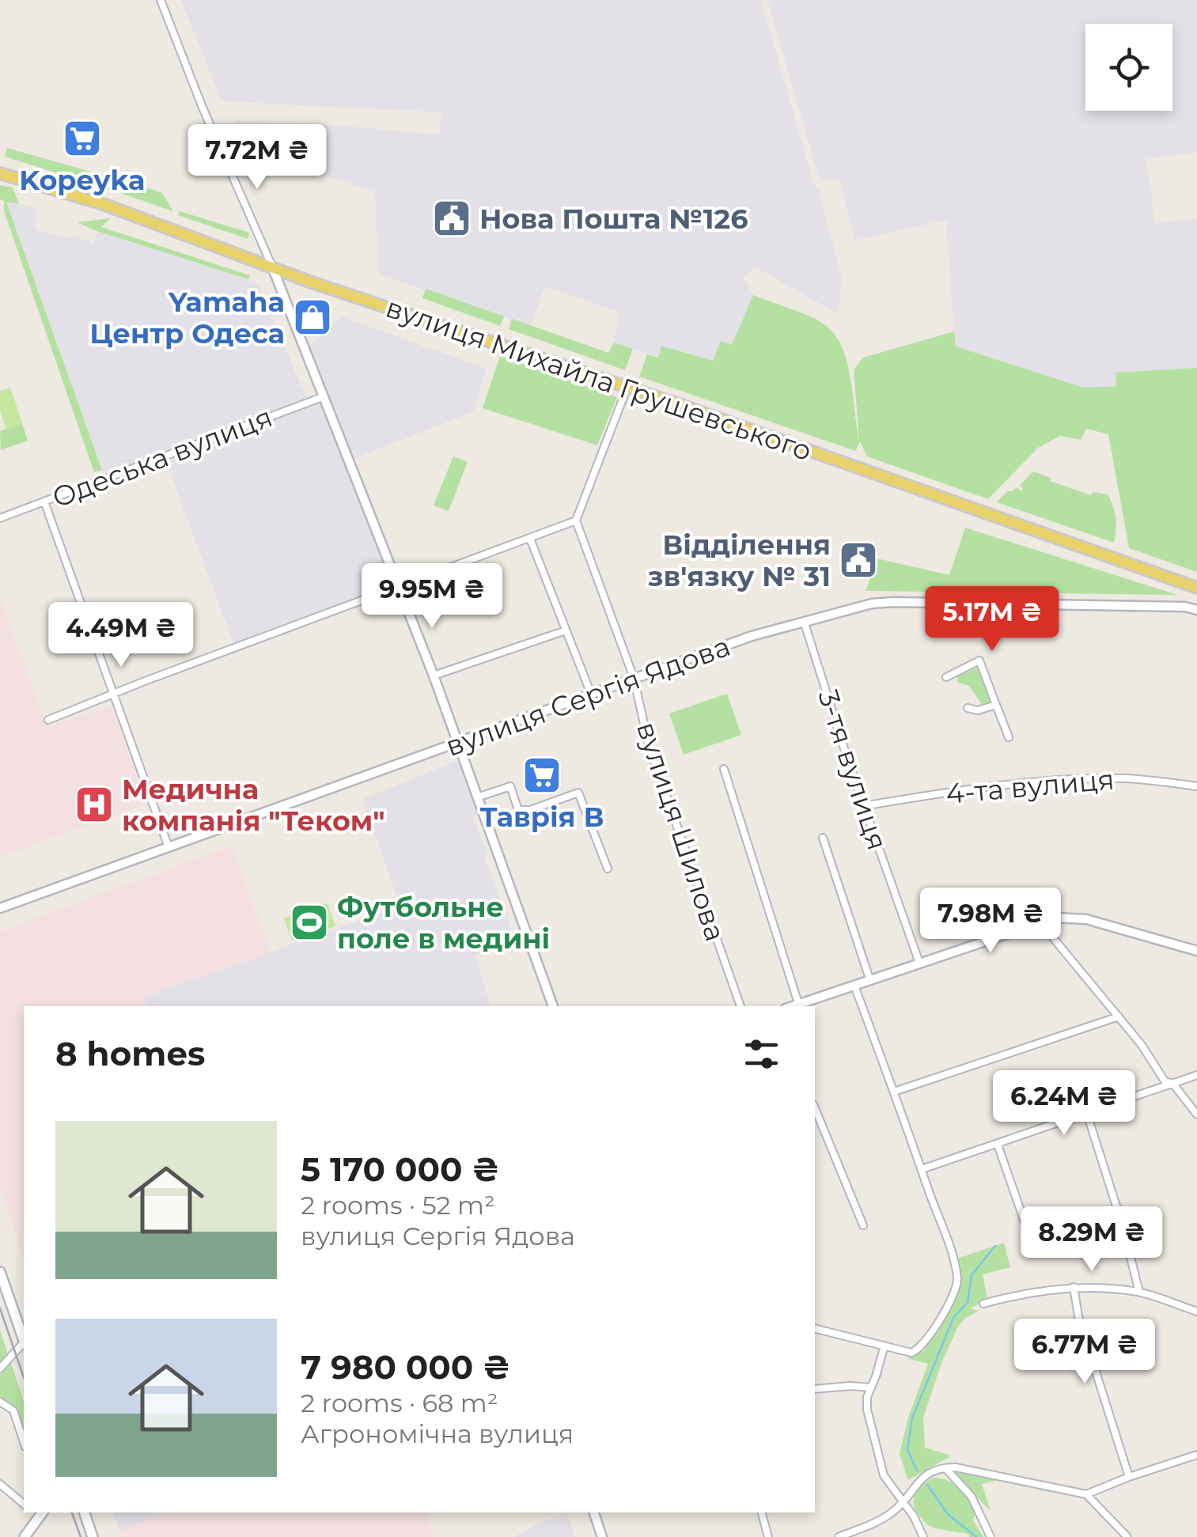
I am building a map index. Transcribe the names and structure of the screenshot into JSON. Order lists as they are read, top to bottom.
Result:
{
  "streets": {
    "main road": ["вулиця Михайла Грушевського"],
    "street": [
      "Одеська вулиця",
      "вулиця Сергія Ядова",
      "3-тя вулиця",
      "4-та вулиця",
      "вулиця Шилова"
    ]
  },
  "crossings": [
    ["вулиця Сергія Ядова", "3-тя вулиця"],
    ["вулиця Сергія Ядова", "вулиця Шилова"],
    ["3-тя вулиця", "4-та вулиця"]
  ],
  "places": {
    "supermarket": ["Kopeyka", "Таврія В"],
    "public building": ["Нова Пошта №126", "Відділення зв'язку № 31"],
    "shop": ["Yamaha Центр Одеса"],
    "hospital": ["Медична компанія \"Теком\""],
    "sports": ["Футбольне поле в медині"]
  },
  "page": {
    "price": [
      "7.72M ₴",
      "9.95M ₴",
      "5.17M ₴",
      "4.49M ₴",
      "7.98M ₴",
      "6.24M ₴",
      "8.29M ₴",
      "6.77M ₴"
    ],
    "heading": "8 homes",
    "list": [
      {
        "name": "5 170 000 ₴",
        "note": "2 rooms · 52 m² · вулиця Сергія Ядова"
      },
      {
        "name": "7 980 000 ₴",
        "note": "2 rooms · 68 m² · Агрономічна вулиця"
      }
    ]
  }
}
